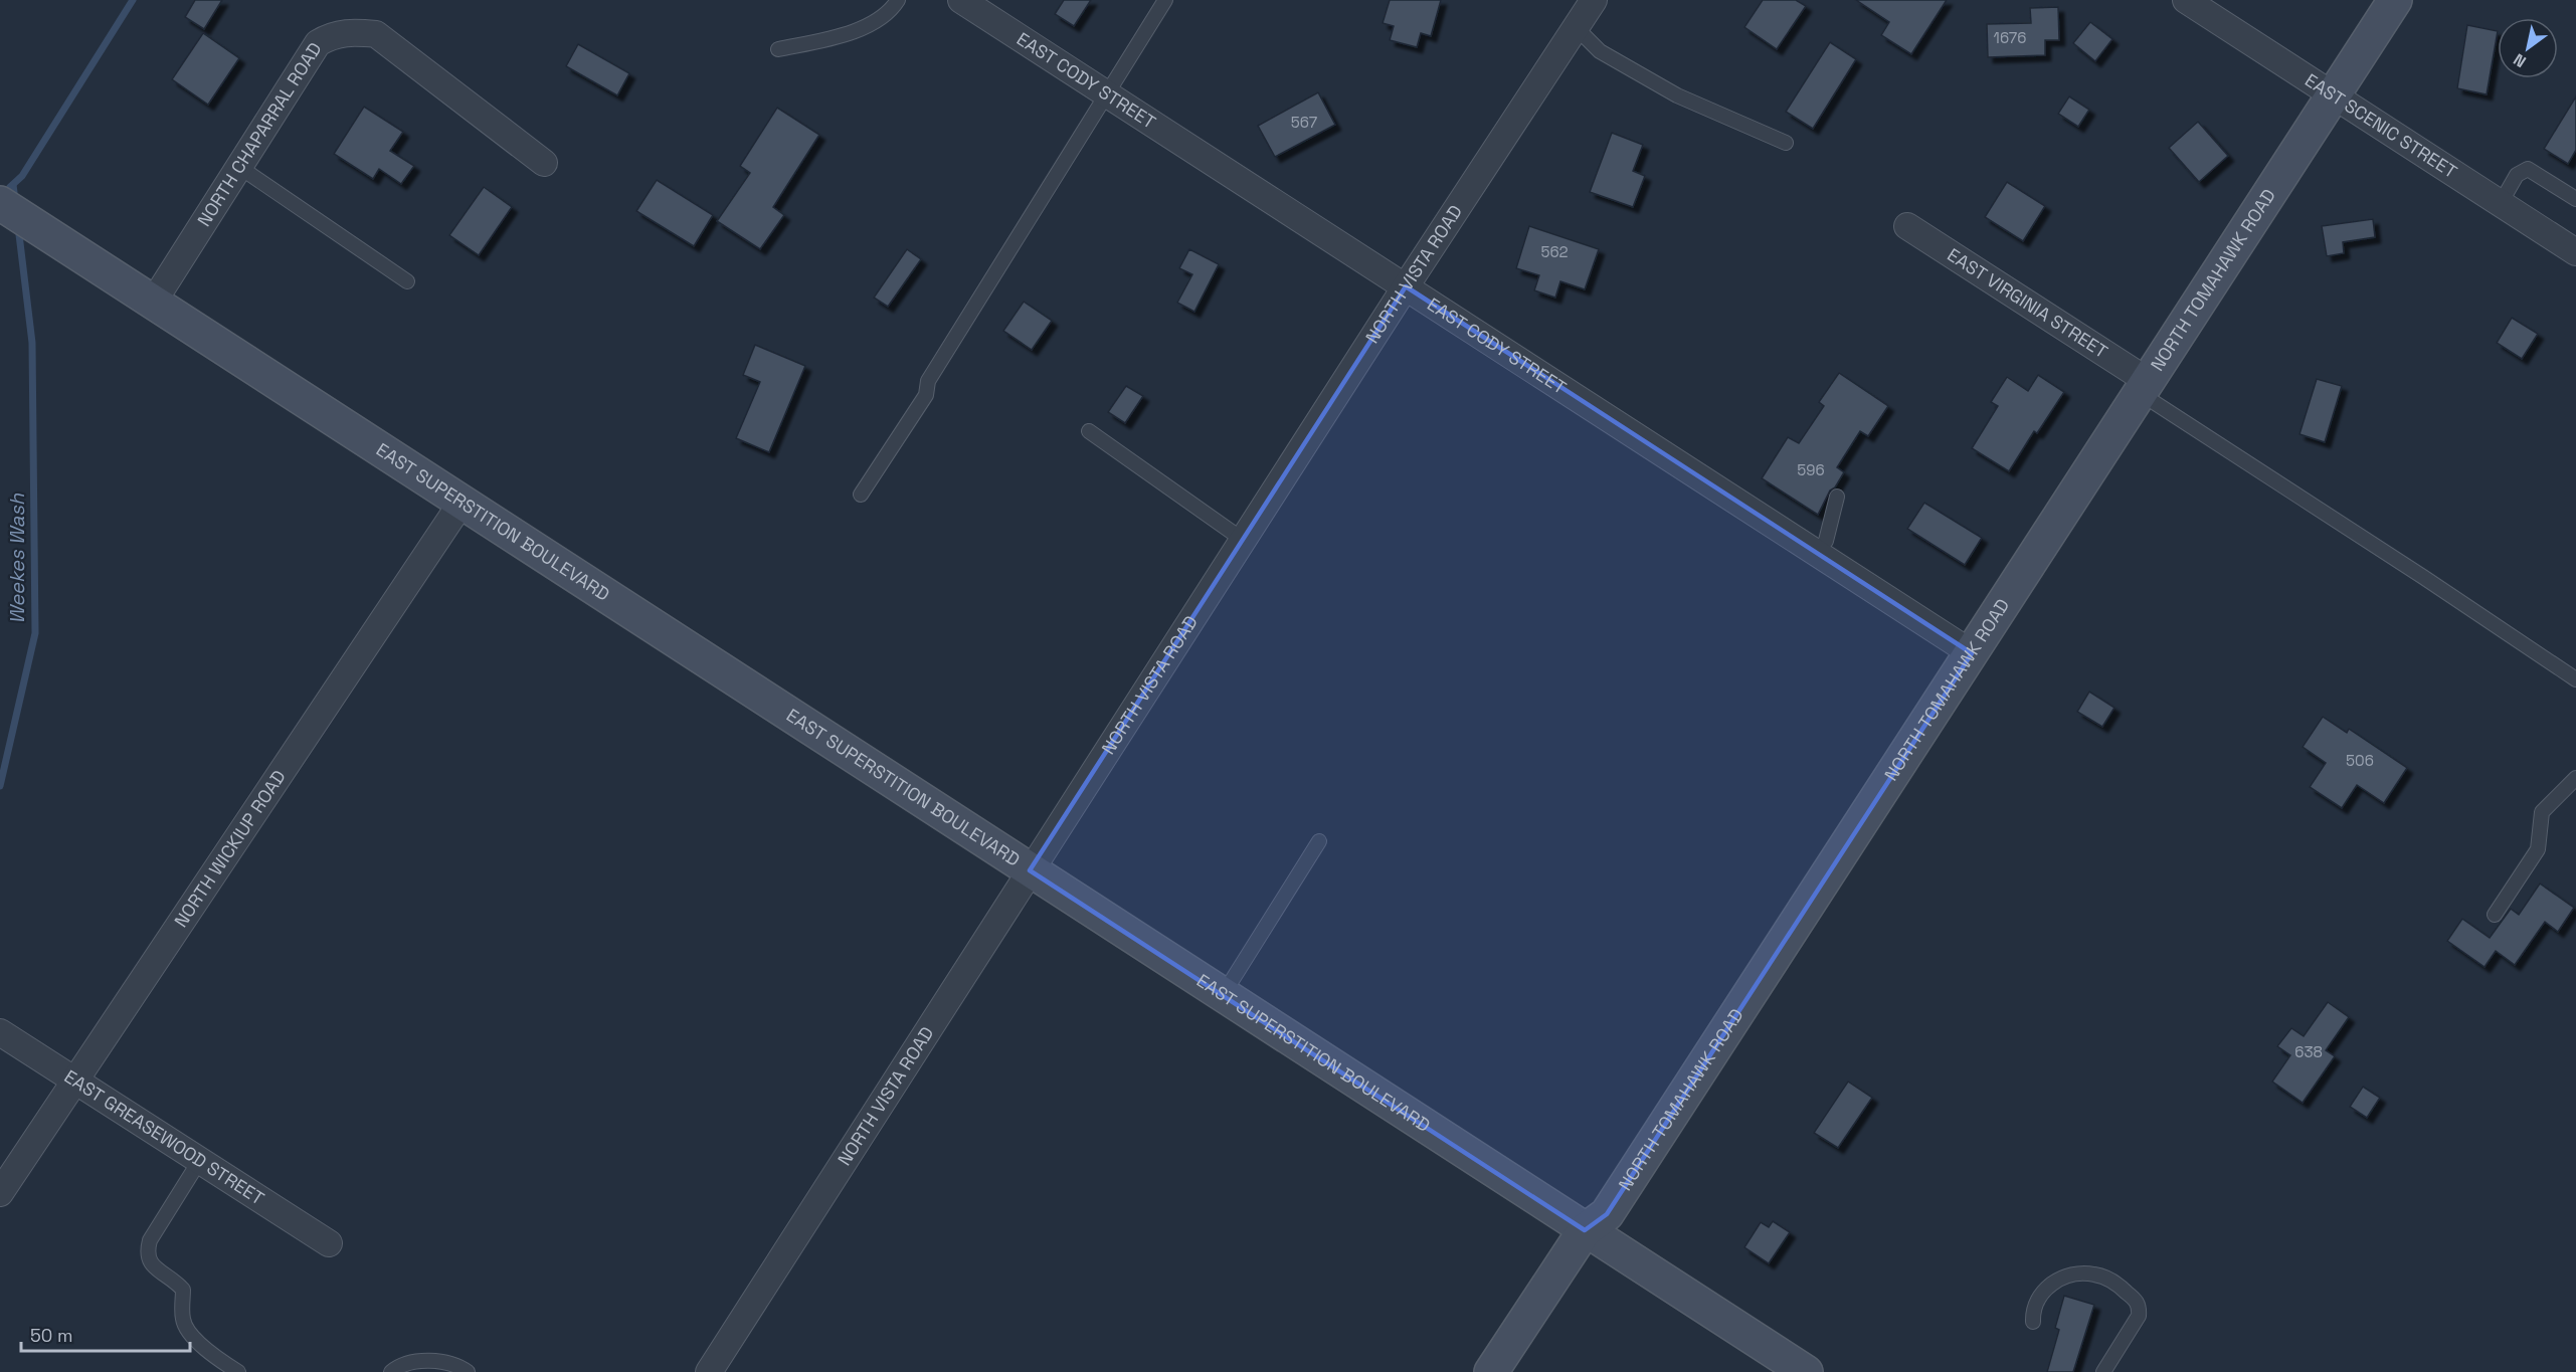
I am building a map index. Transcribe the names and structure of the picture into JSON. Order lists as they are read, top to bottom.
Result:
{
  "streets": {
    "main road": ["NORTH TOMAHAWK ROAD", "EAST SUPERSTITION BOULEVARD"],
    "street": [
      "EAST CODY STREET",
      "EAST SCENIC STREET",
      "NORTH CHAPARRAL ROAD",
      "NORTH VISTA ROAD",
      "EAST VIRGINIA STREET",
      "NORTH WICKIUP ROAD",
      "EAST GREASEWOOD STREET"
    ]
  },
  "crossings": [
    ["EAST CODY STREET", "NORTH VISTA ROAD"],
    ["EAST CODY STREET", "NORTH TOMAHAWK ROAD"],
    ["EAST SCENIC STREET", "NORTH TOMAHAWK ROAD"],
    ["NORTH CHAPARRAL ROAD", "EAST SUPERSTITION BOULEVARD"],
    ["NORTH VISTA ROAD", "EAST SUPERSTITION BOULEVARD"],
    ["NORTH TOMAHAWK ROAD", "EAST VIRGINIA STREET"],
    ["NORTH TOMAHAWK ROAD", "EAST SUPERSTITION BOULEVARD"],
    ["EAST SUPERSTITION BOULEVARD", "NORTH WICKIUP ROAD"],
    ["NORTH WICKIUP ROAD", "EAST GREASEWOOD STREET"]
  ],
  "water": ["Weekes Wash"],
  "house_numbers": [
    "1676",
    "567",
    "562",
    "596",
    "506",
    "638"
  ],
  "scale_bar": "50 m",
  "north": "bottom left"
}
